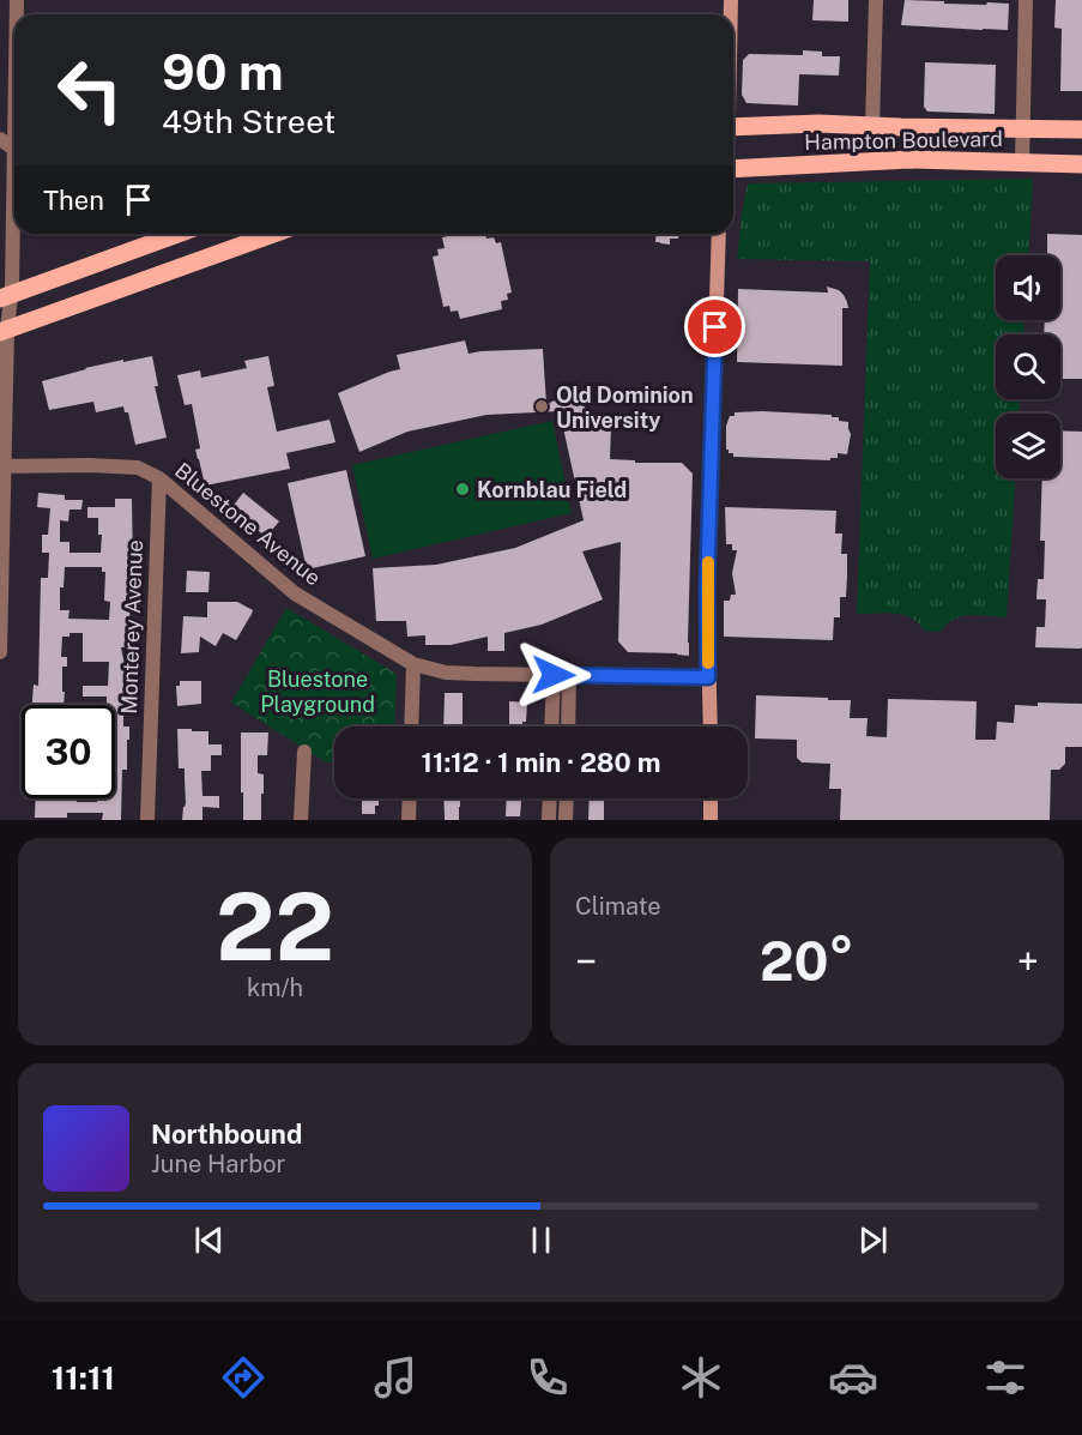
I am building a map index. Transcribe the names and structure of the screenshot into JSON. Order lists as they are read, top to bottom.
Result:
{
  "streets": {
    "main road": ["Hampton Boulevard"],
    "street": ["Bluestone Avenue", "Monterey Avenue"]
  },
  "crossings": [
    ["Bluestone Avenue", "Monterey Avenue"]
  ],
  "parks": ["Bluestone Playground"],
  "places": ["Old Dominion University", "Kornblau Field"],
  "page": {
    "turn": ["90 m", "49th Street"],
    "then": "Then",
    "limit": "30",
    "trip": "11:12 · 1 min · 280 m",
    "tile": [
      ["22", "km/h"],
      "Climate"
    ],
    "heat": ["−", "20°", "+"],
    "song": ["Northbound", "June Harbor"],
    "tabs": "11:11"
  }
}
